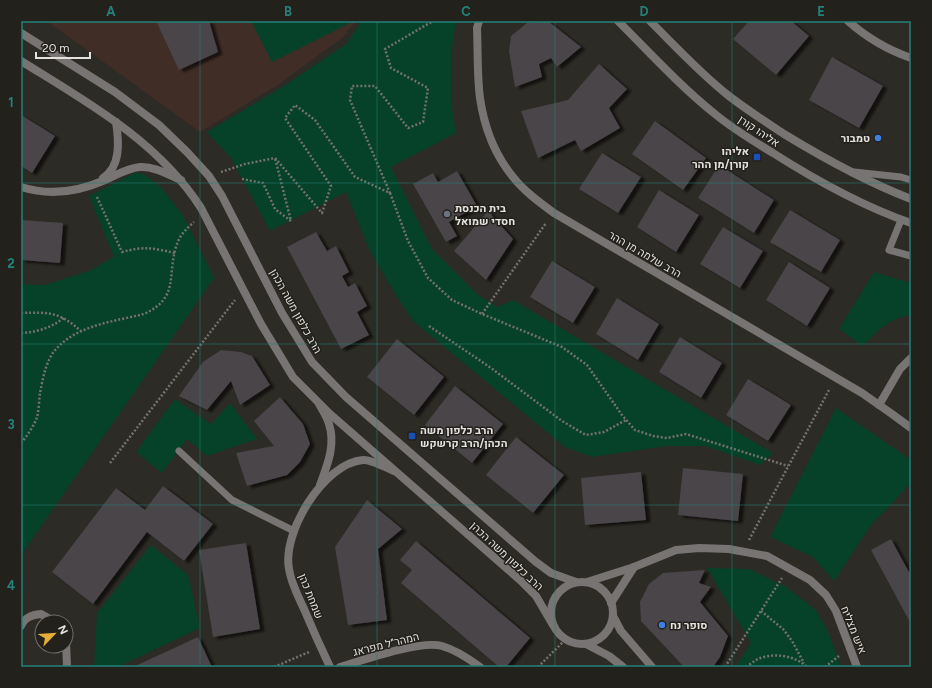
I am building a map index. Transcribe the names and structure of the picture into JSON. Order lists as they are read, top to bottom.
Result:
{
  "streets": {
    "street": [
      "אליהו קורן",
      "הרב שלמה מן ההר",
      "הרב כלפון משה הכהן",
      "שמחת כהן",
      "איש מצליח",
      "המהר\"ל מפראג"
    ]
  },
  "crossings": [
    ["הרב כלפון משה הכהן", "איש מצליח"]
  ],
  "places": {
    "other": ["טמבור", "בית הכנסת חסדי שמואל", "סופר נח"],
    "transit": ["אליהו קורן/מן ההר", "הרב כלפון משה הכהן/הרב קרשקש"]
  },
  "scale_bar": "20 m",
  "north": "top right",
  "grid": {
    "columns": [
      "A",
      "B",
      "C",
      "D",
      "E"
    ],
    "rows": [
      "1",
      "2",
      "3",
      "4"
    ]
  }
}
